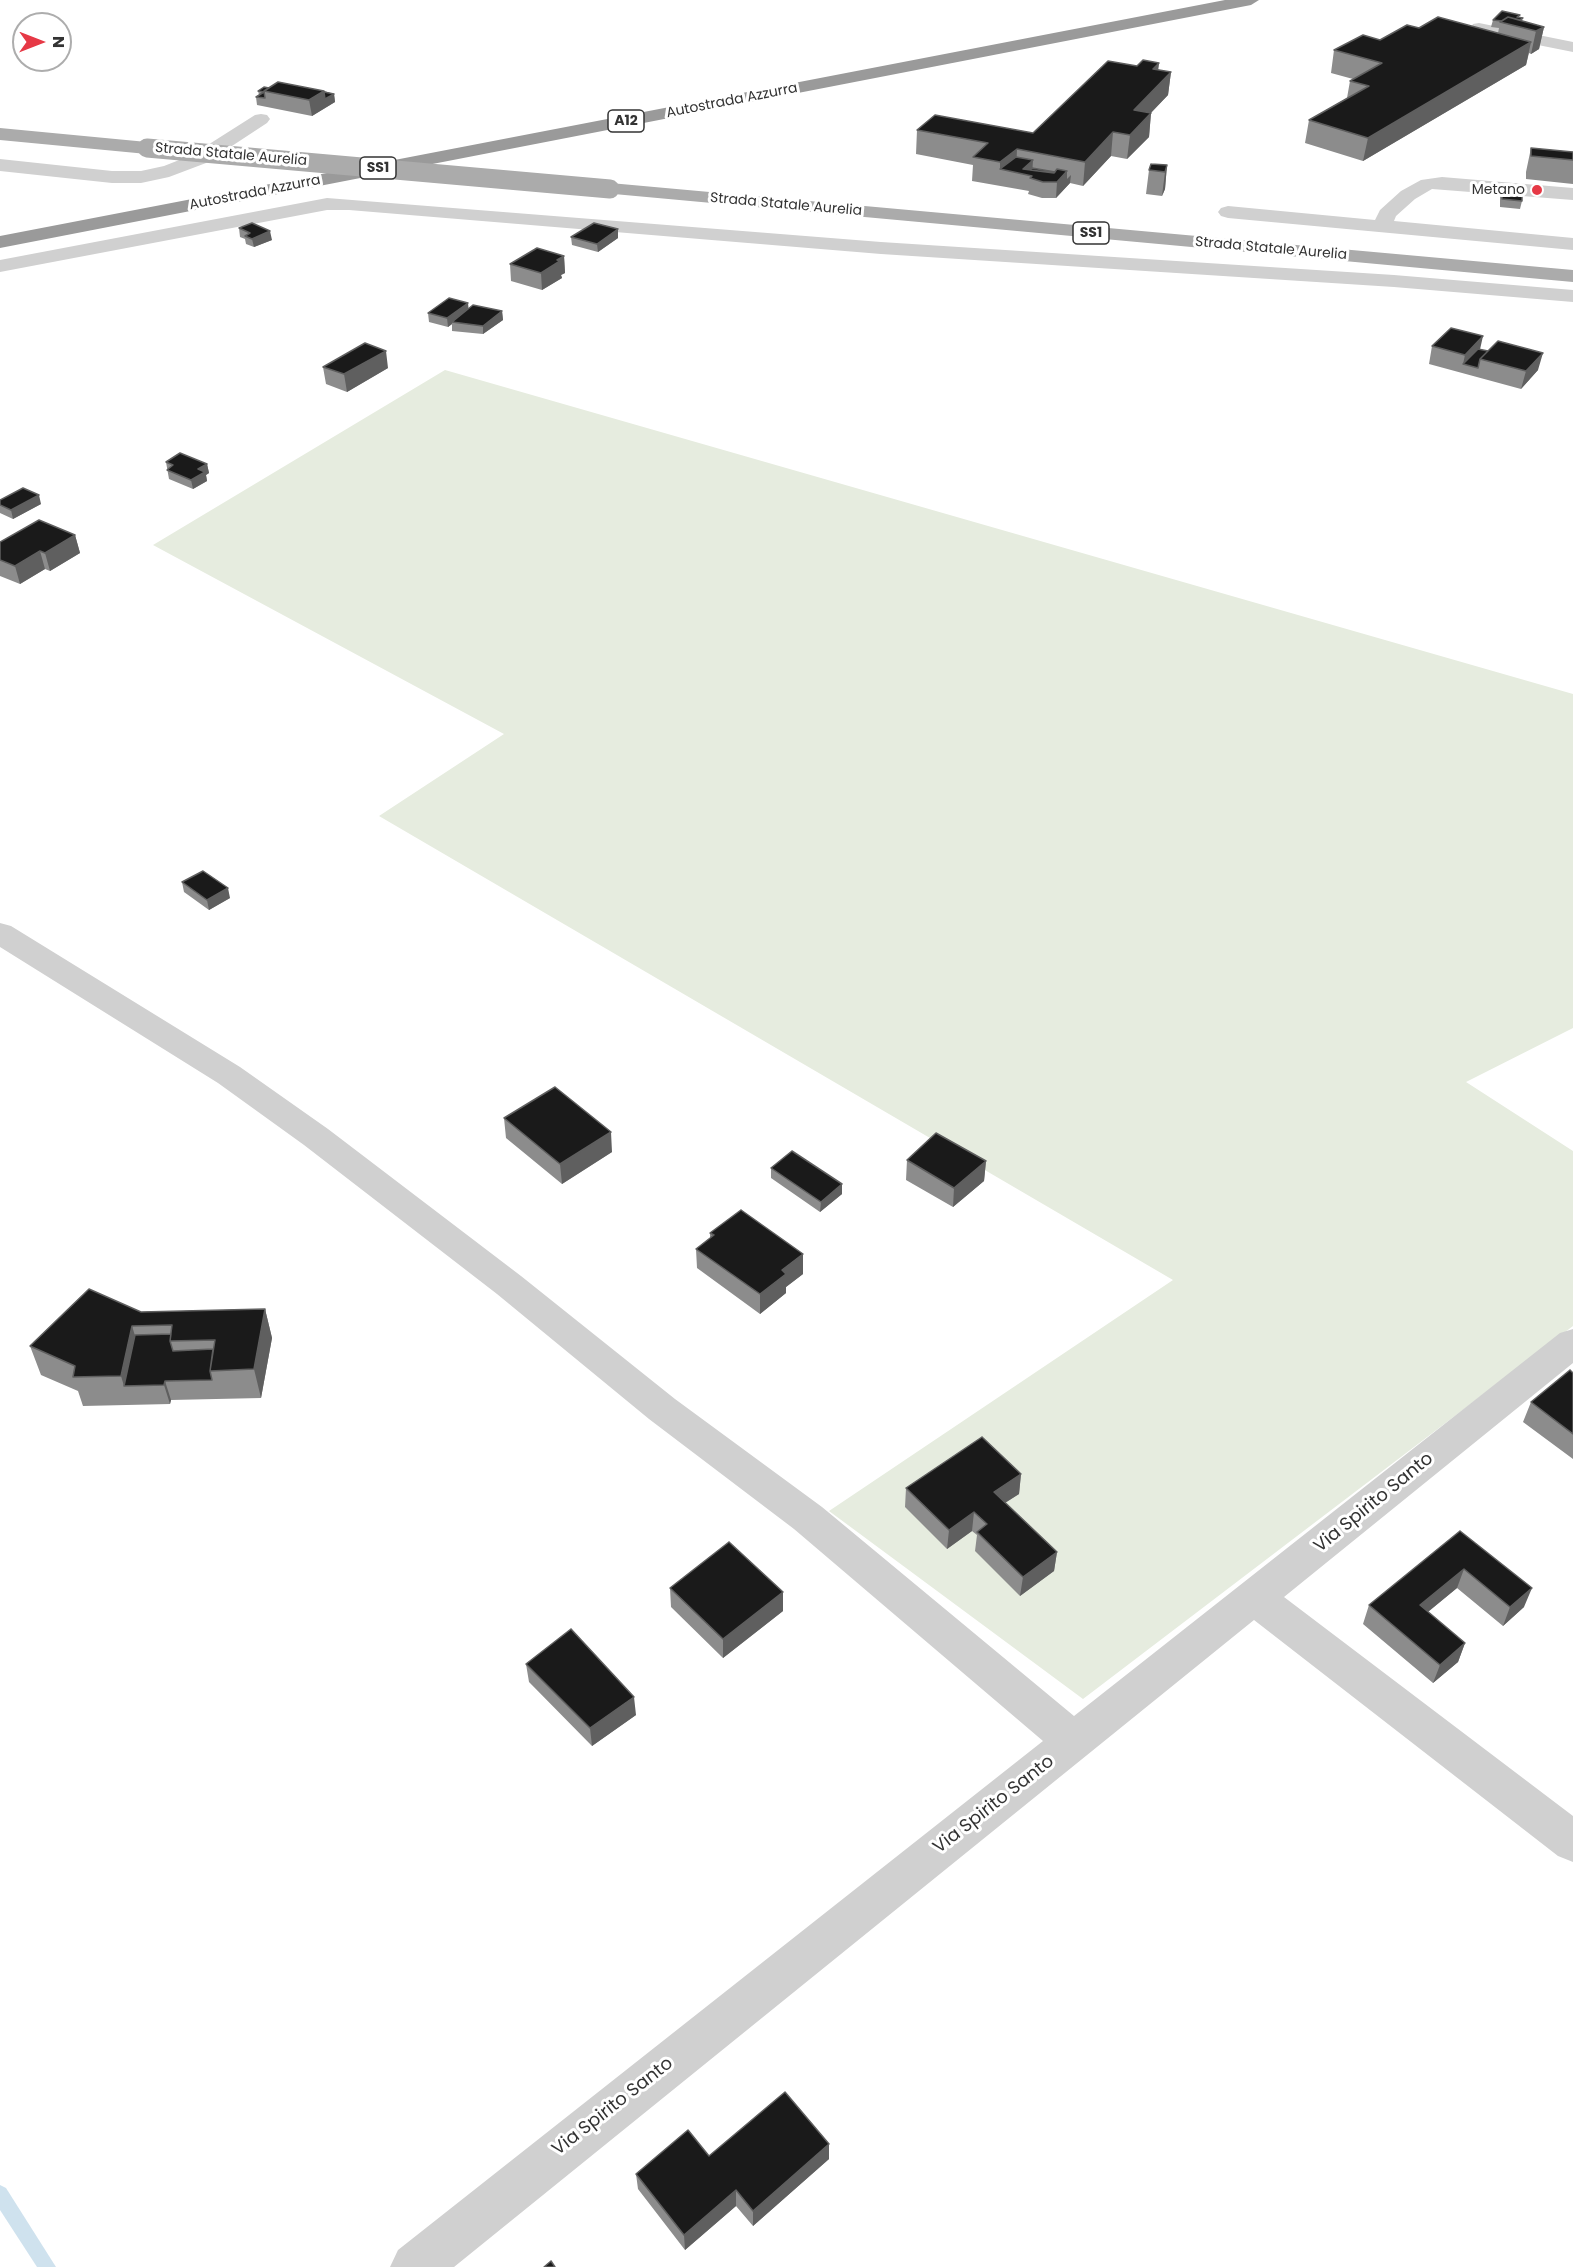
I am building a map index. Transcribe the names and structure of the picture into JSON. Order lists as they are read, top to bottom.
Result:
{
  "streets": {
    "highway": ["Autostrada Azzurra", "A12"],
    "main road": ["Strada Statale Aurelia", "SS1"],
    "street": ["Via Spirito Santo"]
  },
  "places": ["Metano"],
  "north": "right"
}
